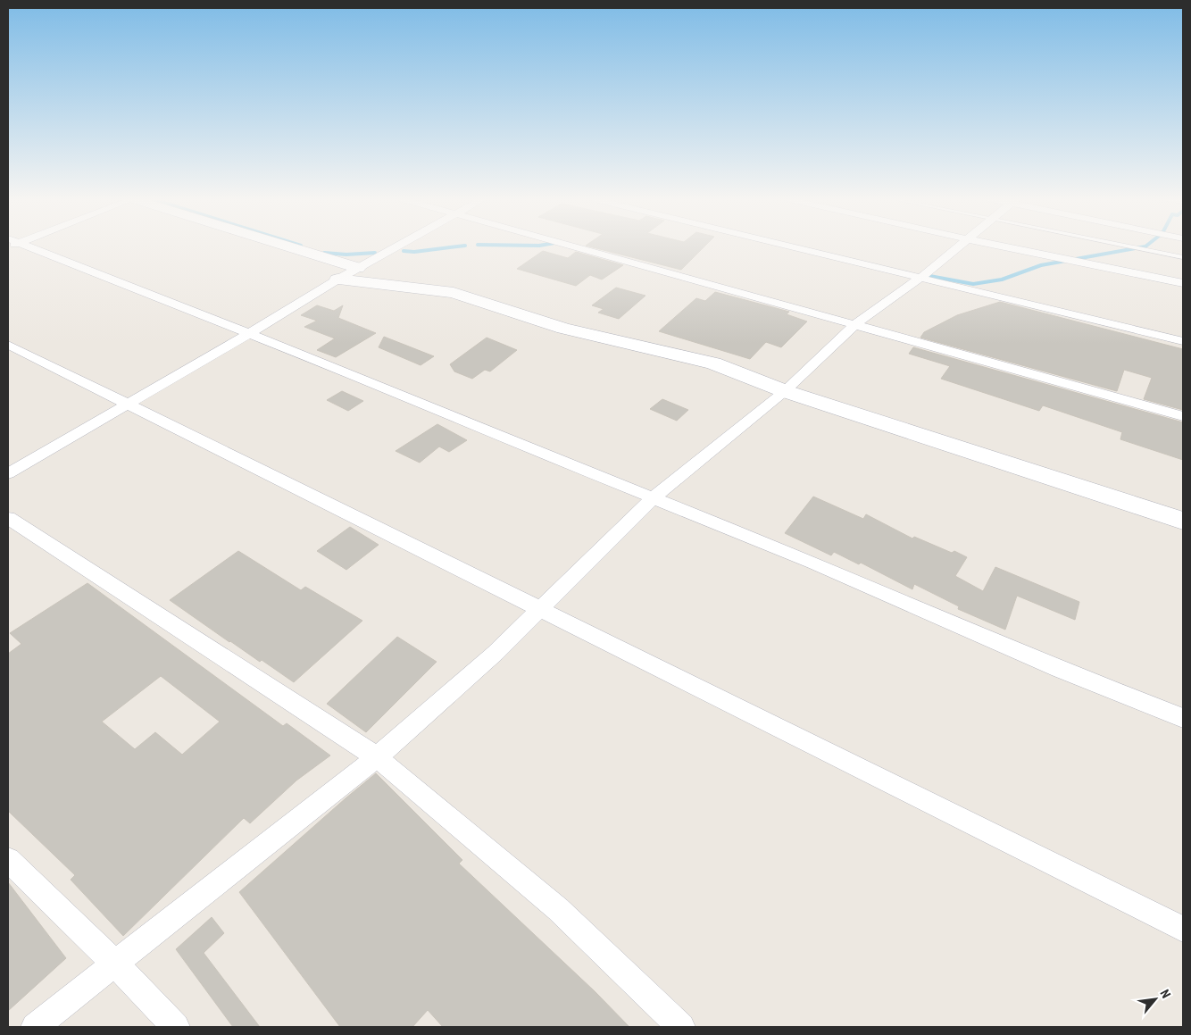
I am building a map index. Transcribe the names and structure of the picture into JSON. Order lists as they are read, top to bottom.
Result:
{
  "north": "top right"
}
